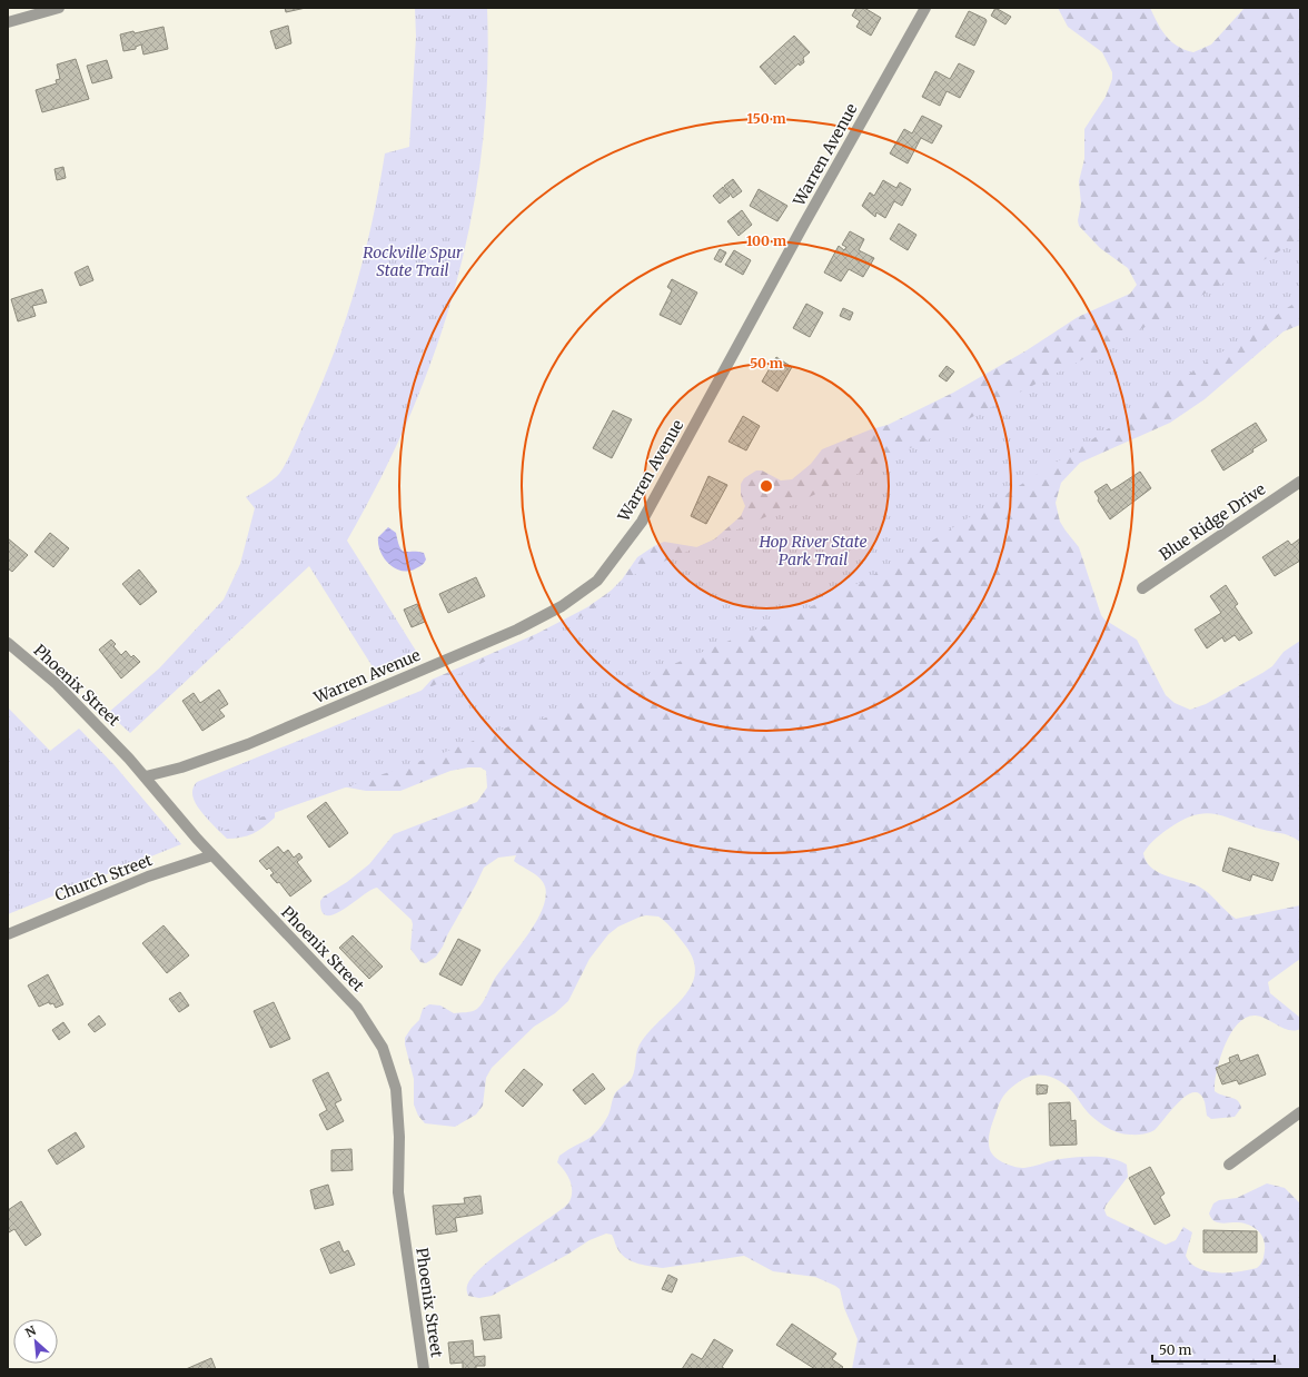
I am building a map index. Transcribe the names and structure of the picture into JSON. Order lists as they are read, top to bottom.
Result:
{
  "streets": {
    "street": [
      "Warren Avenue",
      "Blue Ridge Drive",
      "Phoenix Street",
      "Church Street"
    ]
  },
  "crossings": [
    ["Warren Avenue", "Phoenix Street"],
    ["Phoenix Street", "Church Street"]
  ],
  "parks": ["Rockville Spur State Trail", "Hop River State Park Trail"],
  "scale_bar": "50 m",
  "north": "top left",
  "rings": ["150 m", "100 m", "50 m"]
}
